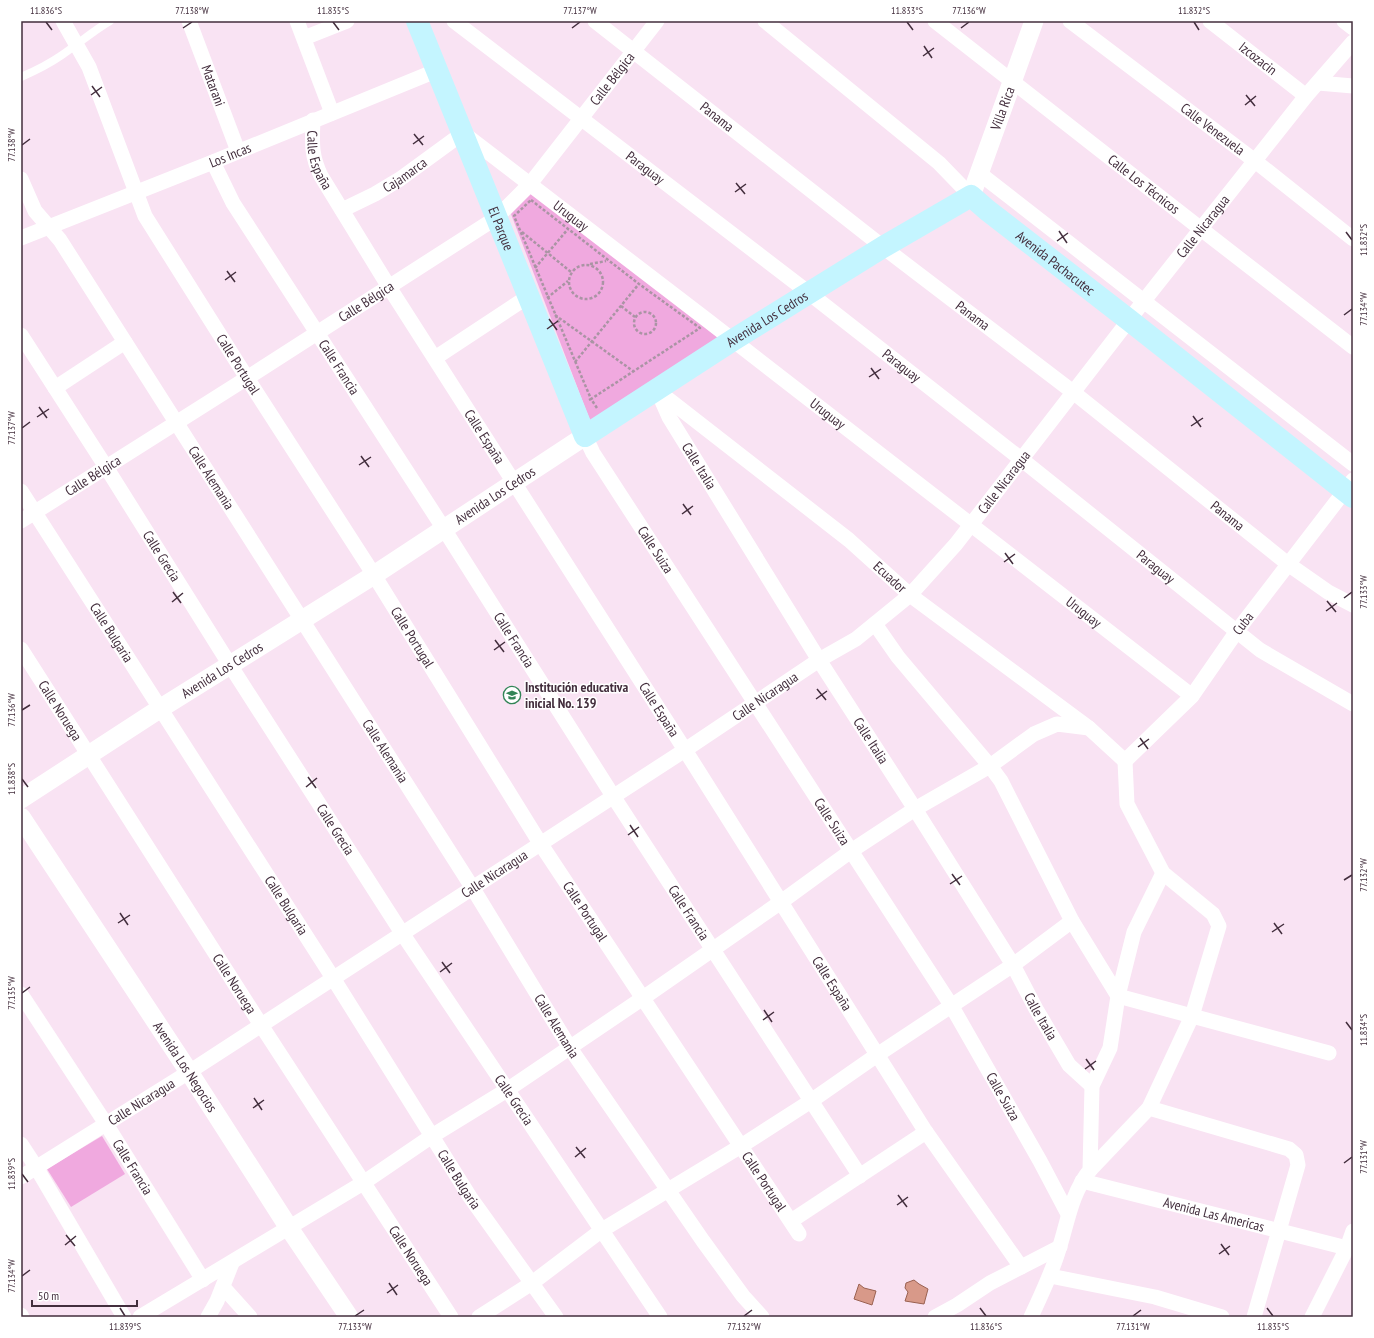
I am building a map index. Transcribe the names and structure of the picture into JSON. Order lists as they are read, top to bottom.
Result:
{
  "streets": {
    "main road": ["El Parque", "Avenida Pachacutec", "Avenida Los Cedros"],
    "street": [
      "Izcozacin",
      "Calle Bélgica",
      "Matarani",
      "Villa Rica",
      "Panama",
      "Calle Venezuela",
      "Los Incas",
      "Calle España",
      "Paraguay",
      "Cajamarca",
      "Calle Los Técnicos",
      "Uruguay",
      "Calle Nicaragua",
      "Calle Portugal",
      "Calle Francia",
      "Calle Italia",
      "Calle Alemania",
      "Calle Suiza",
      "Calle Grecia",
      "Ecuador",
      "Cuba",
      "Calle Bulgaria",
      "Calle Noruega",
      "Avenida Los Negocios",
      "Avenida Las Americas"
    ]
  },
  "crossings": [
    ["Izcozacin", "Calle Nicaragua"],
    ["Calle Bélgica", "Panama"],
    ["Calle Bélgica", "Calle España"],
    ["Calle Bélgica", "Paraguay"],
    ["Calle Bélgica", "Uruguay"],
    ["Calle Bélgica", "El Parque"],
    ["Calle Bélgica", "Calle Portugal"],
    ["Calle Bélgica", "Calle Francia"],
    ["Calle Bélgica", "Calle Alemania"],
    ["Calle Bélgica", "Calle Grecia"],
    ["Calle Bélgica", "Calle Bulgaria"],
    ["Matarani", "Los Incas"],
    ["Villa Rica", "Calle Los Técnicos"],
    ["Villa Rica", "Avenida Pachacutec"],
    ["Villa Rica", "Avenida Los Cedros"],
    ["Panama", "Calle Nicaragua"],
    ["Panama", "Avenida Los Cedros"],
    ["Panama", "Cuba"],
    ["Calle Venezuela", "Calle Nicaragua"],
    ["Los Incas", "Calle España"],
    ["Los Incas", "El Parque"],
    ["Los Incas", "Calle Portugal"],
    ["Los Incas", "Calle Francia"],
    ["Los Incas", "Calle Alemania"],
    ["Calle España", "Cajamarca"],
    ["Calle España", "Calle Nicaragua"],
    ["Calle España", "Avenida Los Cedros"],
    ["Paraguay", "Calle Nicaragua"],
    ["Paraguay", "Avenida Los Cedros"],
    ["Paraguay", "Cuba"],
    ["Cajamarca", "Uruguay"],
    ["Cajamarca", "El Parque"],
    ["Calle Los Técnicos", "Calle Nicaragua"],
    ["Uruguay", "Calle Nicaragua"],
    ["Uruguay", "El Parque"],
    ["Uruguay", "Avenida Los Cedros"],
    ["Uruguay", "Cuba"],
    ["Calle Nicaragua", "Avenida Pachacutec"],
    ["Calle Nicaragua", "Calle Portugal"],
    ["Calle Nicaragua", "Calle Francia"],
    ["Calle Nicaragua", "Calle Italia"],
    ["Calle Nicaragua", "Calle Alemania"],
    ["Calle Nicaragua", "Calle Suiza"],
    ["Calle Nicaragua", "Calle Grecia"],
    ["Calle Nicaragua", "Ecuador"],
    ["Calle Nicaragua", "Calle Bulgaria"],
    ["Calle Nicaragua", "Calle Noruega"],
    ["Calle Nicaragua", "Avenida Los Negocios"],
    ["El Parque", "Avenida Los Cedros"],
    ["El Parque", "Calle Suiza"],
    ["Avenida Pachacutec", "Avenida Los Cedros"],
    ["Avenida Pachacutec", "Cuba"],
    ["Avenida Los Cedros", "Calle Portugal"],
    ["Avenida Los Cedros", "Calle Francia"],
    ["Avenida Los Cedros", "Calle Italia"],
    ["Avenida Los Cedros", "Calle Alemania"],
    ["Avenida Los Cedros", "Calle Suiza"],
    ["Avenida Los Cedros", "Calle Grecia"],
    ["Avenida Los Cedros", "Ecuador"],
    ["Avenida Los Cedros", "Calle Bulgaria"],
    ["Avenida Los Cedros", "Calle Noruega"],
    ["Calle Italia", "Ecuador"],
    ["Ecuador", "Cuba"]
  ],
  "places": {
    "school or university": ["Institución educativa inicial No. 139"]
  },
  "scale_bar": "50 m",
  "coordinates": [
    "11.836°S",
    "77.138°W",
    "11.835°S",
    "77.137°W",
    "11.833°S",
    "77.136°W",
    "11.832°S",
    "77.134°W",
    "77.133°W",
    "11.838°S",
    "77.132°W",
    "77.135°W",
    "11.834°S",
    "77.131°W",
    "11.839°S"
  ]
}
